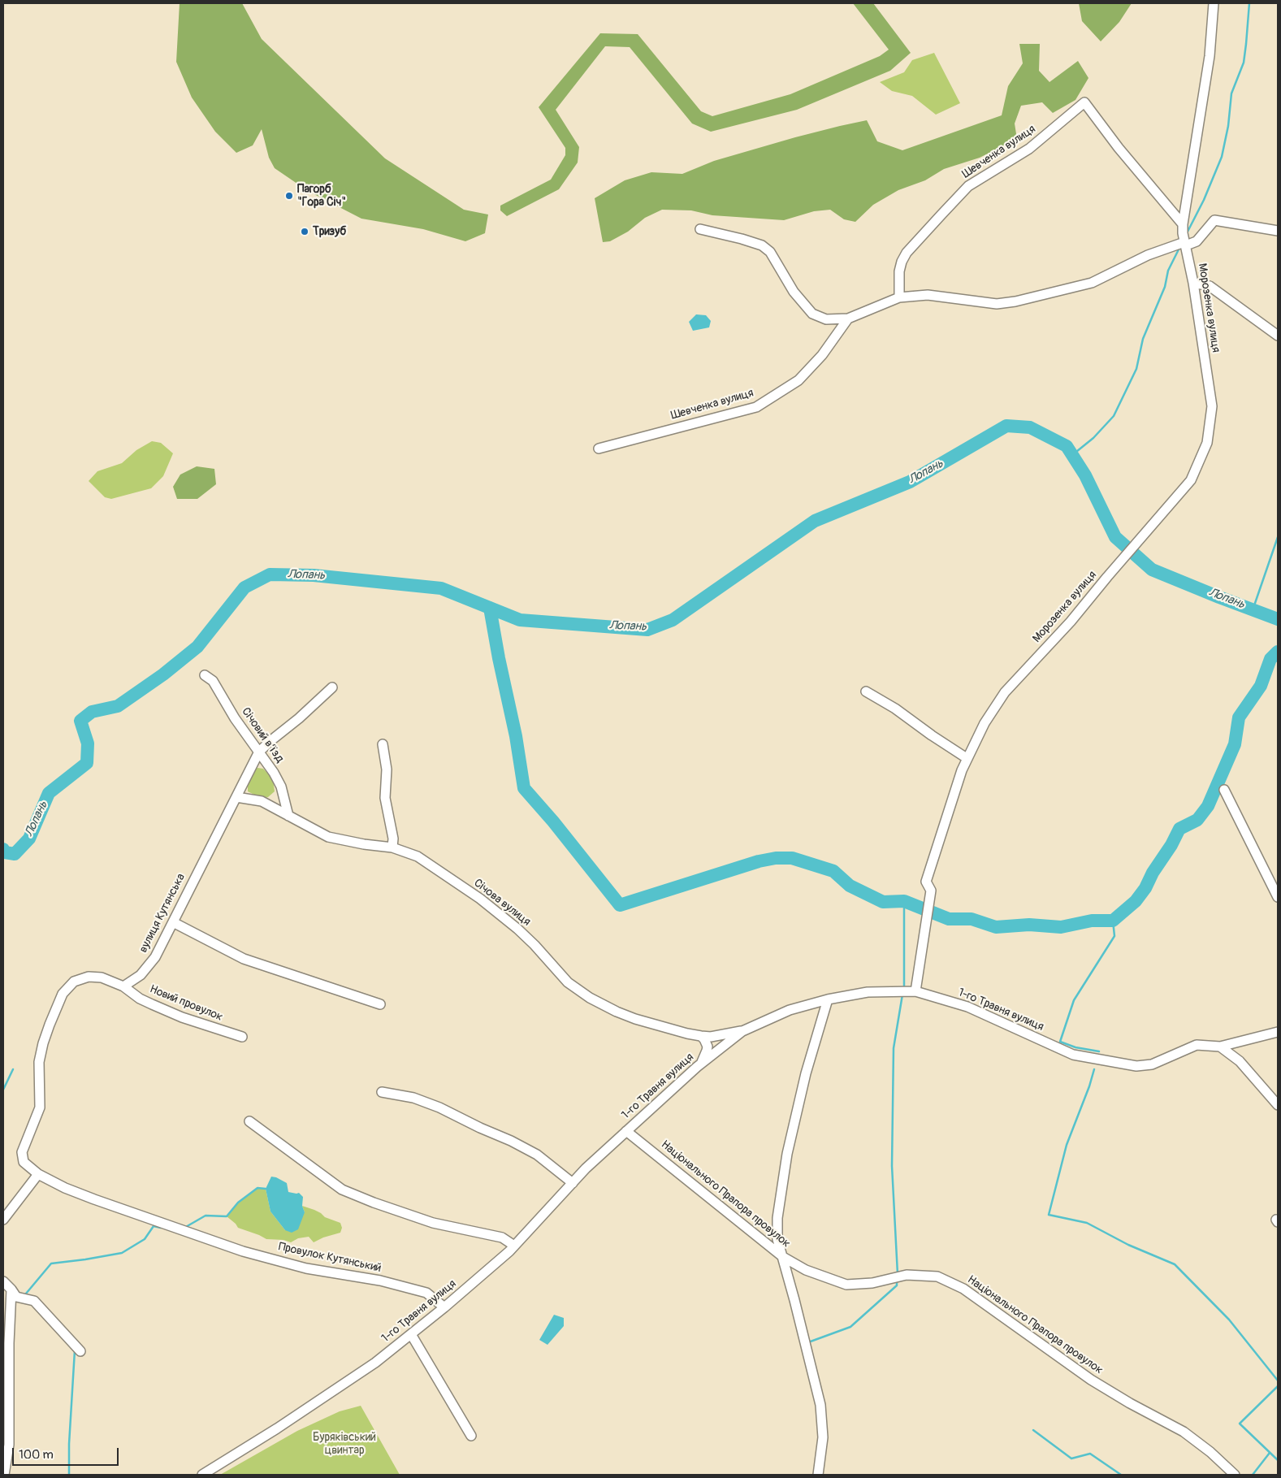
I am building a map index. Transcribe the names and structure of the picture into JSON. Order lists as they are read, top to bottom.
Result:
{
  "streets": {
    "street": [
      "Шевченка вулиця",
      "Морозенка вулиця",
      "Січовий в’їзд",
      "Січова вулиця",
      "вулиця Кутянська",
      "Новий провулок",
      "1-го Травня вулиця",
      "Національного Прапора провулок",
      "Провулок Кутянський"
    ]
  },
  "crossings": [
    ["Морозенка вулиця", "1-го Травня вулиця"],
    ["Січовий в’їзд", "Січова вулиця"],
    ["Січовий в’їзд", "вулиця Кутянська"],
    ["Січова вулиця", "вулиця Кутянська"],
    ["Січова вулиця", "1-го Травня вулиця"],
    ["вулиця Кутянська", "Новий провулок"],
    ["1-го Травня вулиця", "Національного Прапора провулок"],
    ["1-го Травня вулиця", "Провулок Кутянський"]
  ],
  "water": ["Лопань"],
  "parks": ["Буряківський цвинтар"],
  "places": ["Пагорб \"Гора Січ\"", "Тризуб"],
  "scale_bar": "100 m"
}
